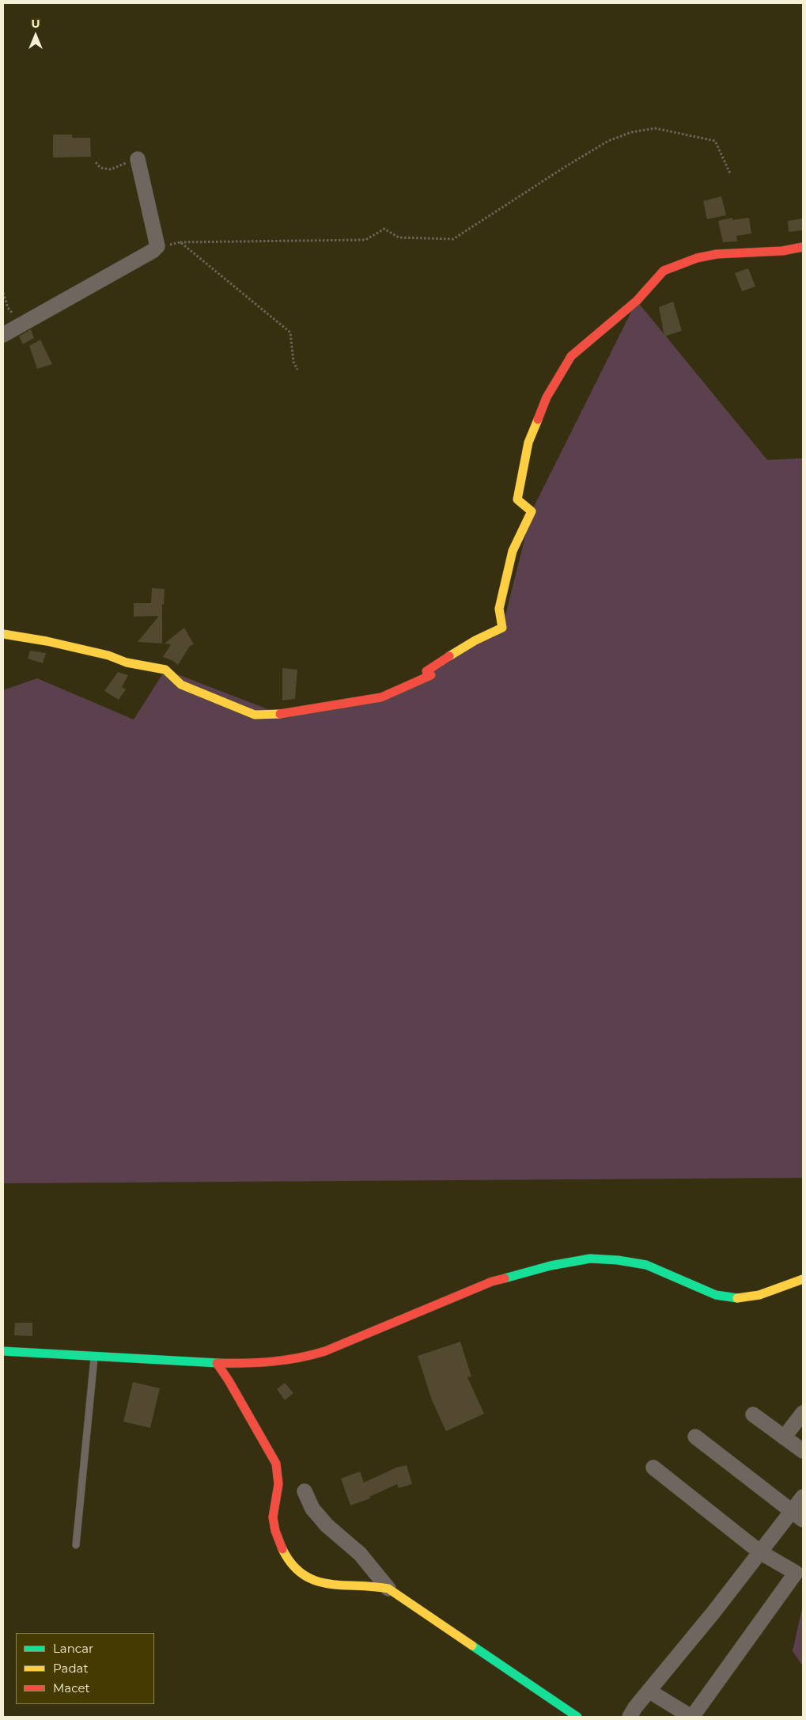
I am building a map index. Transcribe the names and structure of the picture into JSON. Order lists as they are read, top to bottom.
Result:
{
  "legend": ["Lancar", "Padat", "Macet"],
  "north": "top"
}
